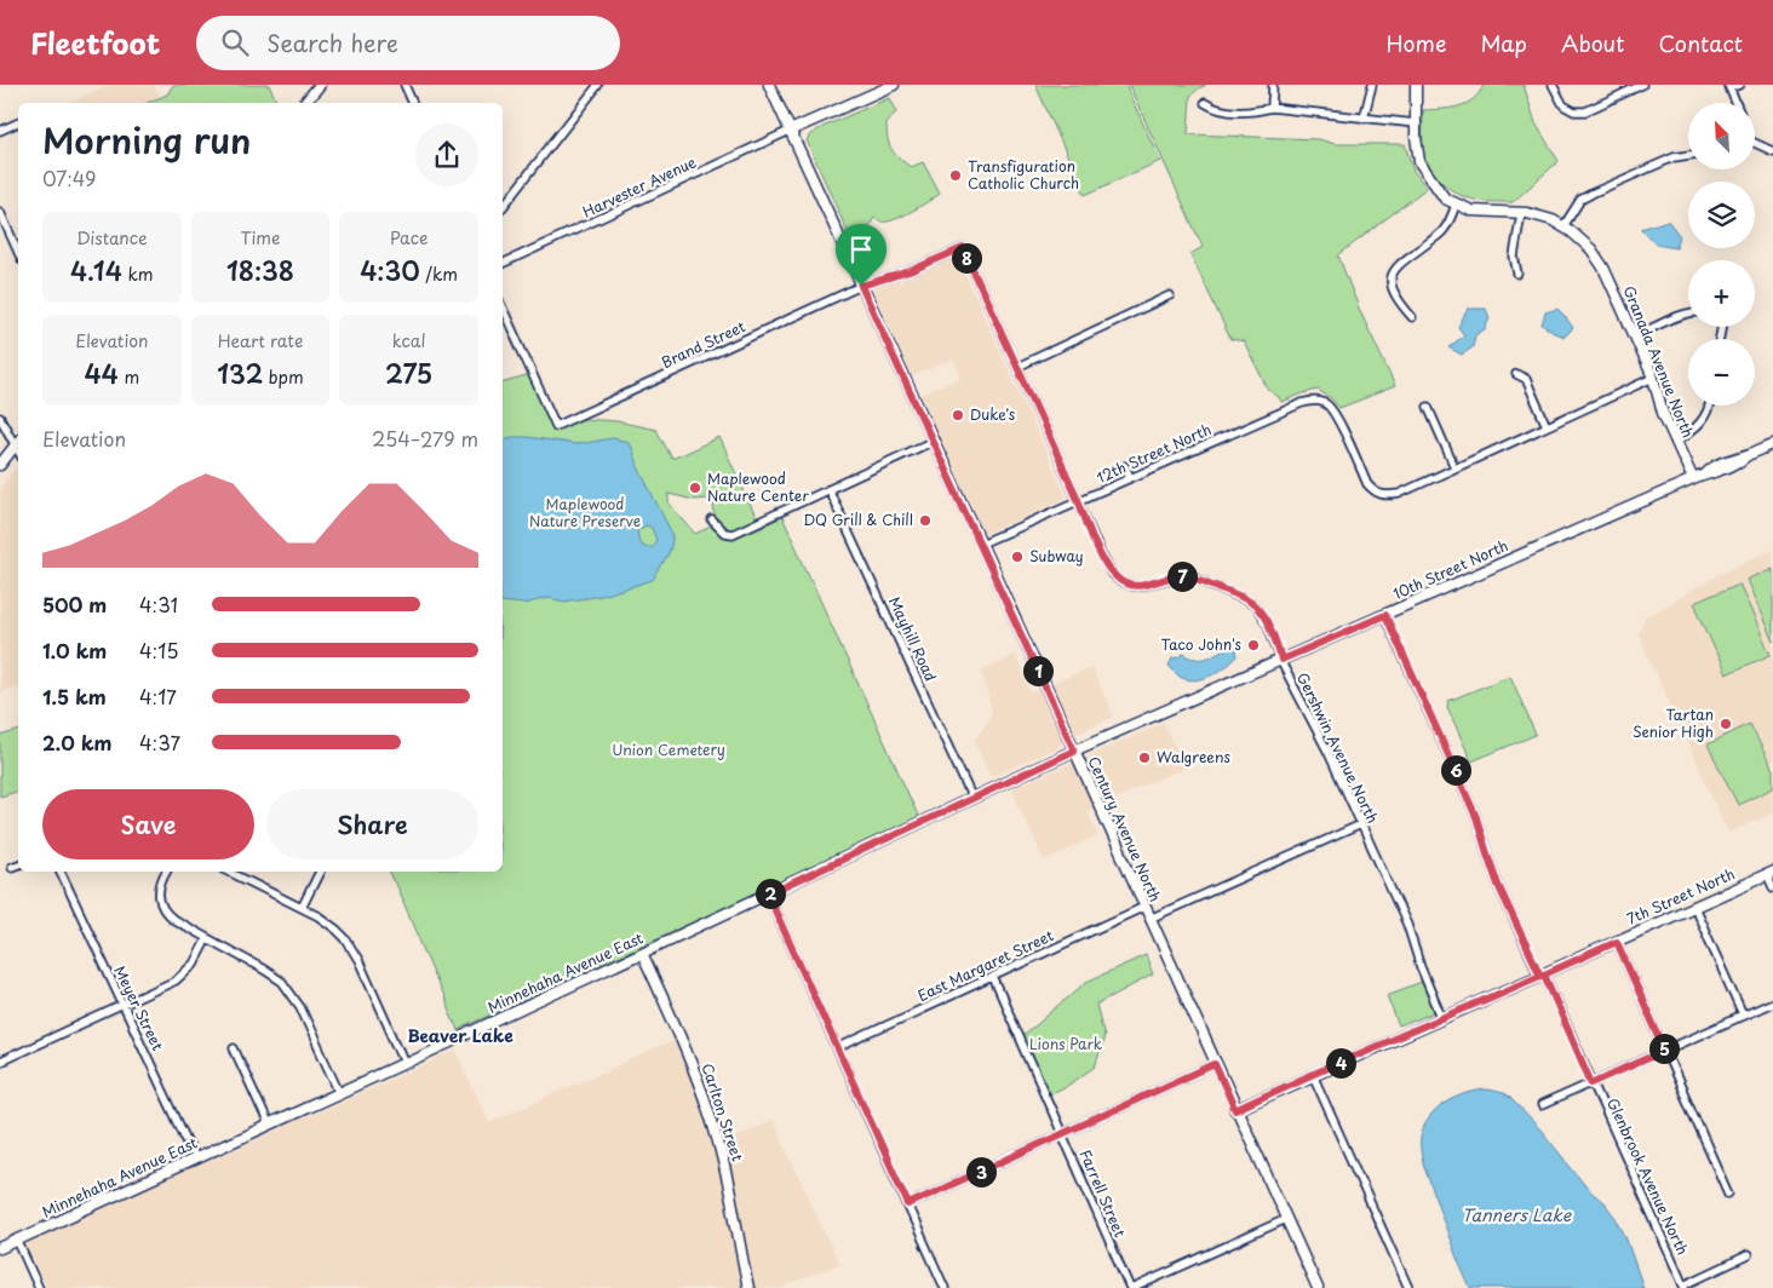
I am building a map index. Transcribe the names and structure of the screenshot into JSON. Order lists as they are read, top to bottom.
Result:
{
  "streets": {
    "main road": [
      "Granada Avenue North",
      "10th Street North",
      "Century Avenue North",
      "7th Street North",
      "Minnehaha Avenue East",
      "Carlton Street"
    ],
    "street": [
      "Harvester Avenue",
      "Brand Street",
      "12th Street North",
      "Mayhill Road",
      "Gershwin Avenue North",
      "East Margaret Street",
      "Meyer Street",
      "Glenbrook Avenue North",
      "Farrell Street"
    ]
  },
  "crossings": [
    ["Harvester Avenue", "Century Avenue North"],
    ["Brand Street", "Gershwin Avenue North"],
    ["Brand Street", "Century Avenue North"],
    ["Granada Avenue North", "10th Street North"],
    ["12th Street North", "Gershwin Avenue North"],
    ["12th Street North", "Century Avenue North"],
    ["10th Street North", "Gershwin Avenue North"],
    ["10th Street North", "Century Avenue North"],
    ["10th Street North", "Minnehaha Avenue East"],
    ["10th Street North", "Glenbrook Avenue North"],
    ["Mayhill Road", "Minnehaha Avenue East"],
    ["Gershwin Avenue North", "7th Street North"],
    ["Century Avenue North", "7th Street North"],
    ["Century Avenue North", "East Margaret Street"],
    ["Century Avenue North", "Minnehaha Avenue East"],
    ["7th Street North", "Glenbrook Avenue North"],
    ["East Margaret Street", "Farrell Street"],
    ["Minnehaha Avenue East", "Meyer Street"],
    ["Minnehaha Avenue East", "Carlton Street"]
  ],
  "districts": ["Beaver Lake"],
  "water": ["Tanners Lake"],
  "parks": ["Maplewood Nature Preserve", "Union Cemetery", "Lions Park"],
  "places": [
    "Transfiguration Catholic Church",
    "Duke's",
    "Maplewood Nature Center",
    "DQ Grill & Chill",
    "Subway",
    "Taco John's",
    "Tartan Senior High",
    "Walgreens"
  ],
  "north": "top left",
  "page": {
    "header": "Fleetfoot",
    "search": "Search here",
    "nav": [
      "Home",
      "Map",
      "About",
      "Contact"
    ],
    "map_buttons": ["+", "−"],
    "heading": ["Morning run", "07:49"],
    "stats": [
      ["Distance", "4.14 km"],
      ["Time", "18:38"],
      ["Pace", "4:30 /km"],
      ["Elevation", "44 m"],
      ["Heart rate", "132 bpm"],
      ["kcal", "275"]
    ],
    "pins": [
      "8",
      "7",
      "1",
      "6",
      "2",
      "5",
      "4",
      "3"
    ],
    "chart": ["Elevation", "254–279 m"],
    "list": [
      {
        "name": "500 m",
        "note": "4:31"
      },
      {
        "name": "1.0 km",
        "note": "4:15"
      },
      {
        "name": "1.5 km",
        "note": "4:17"
      },
      {
        "name": "2.0 km",
        "note": "4:37"
      }
    ],
    "buttons": ["Save", "Share"]
  }
}
